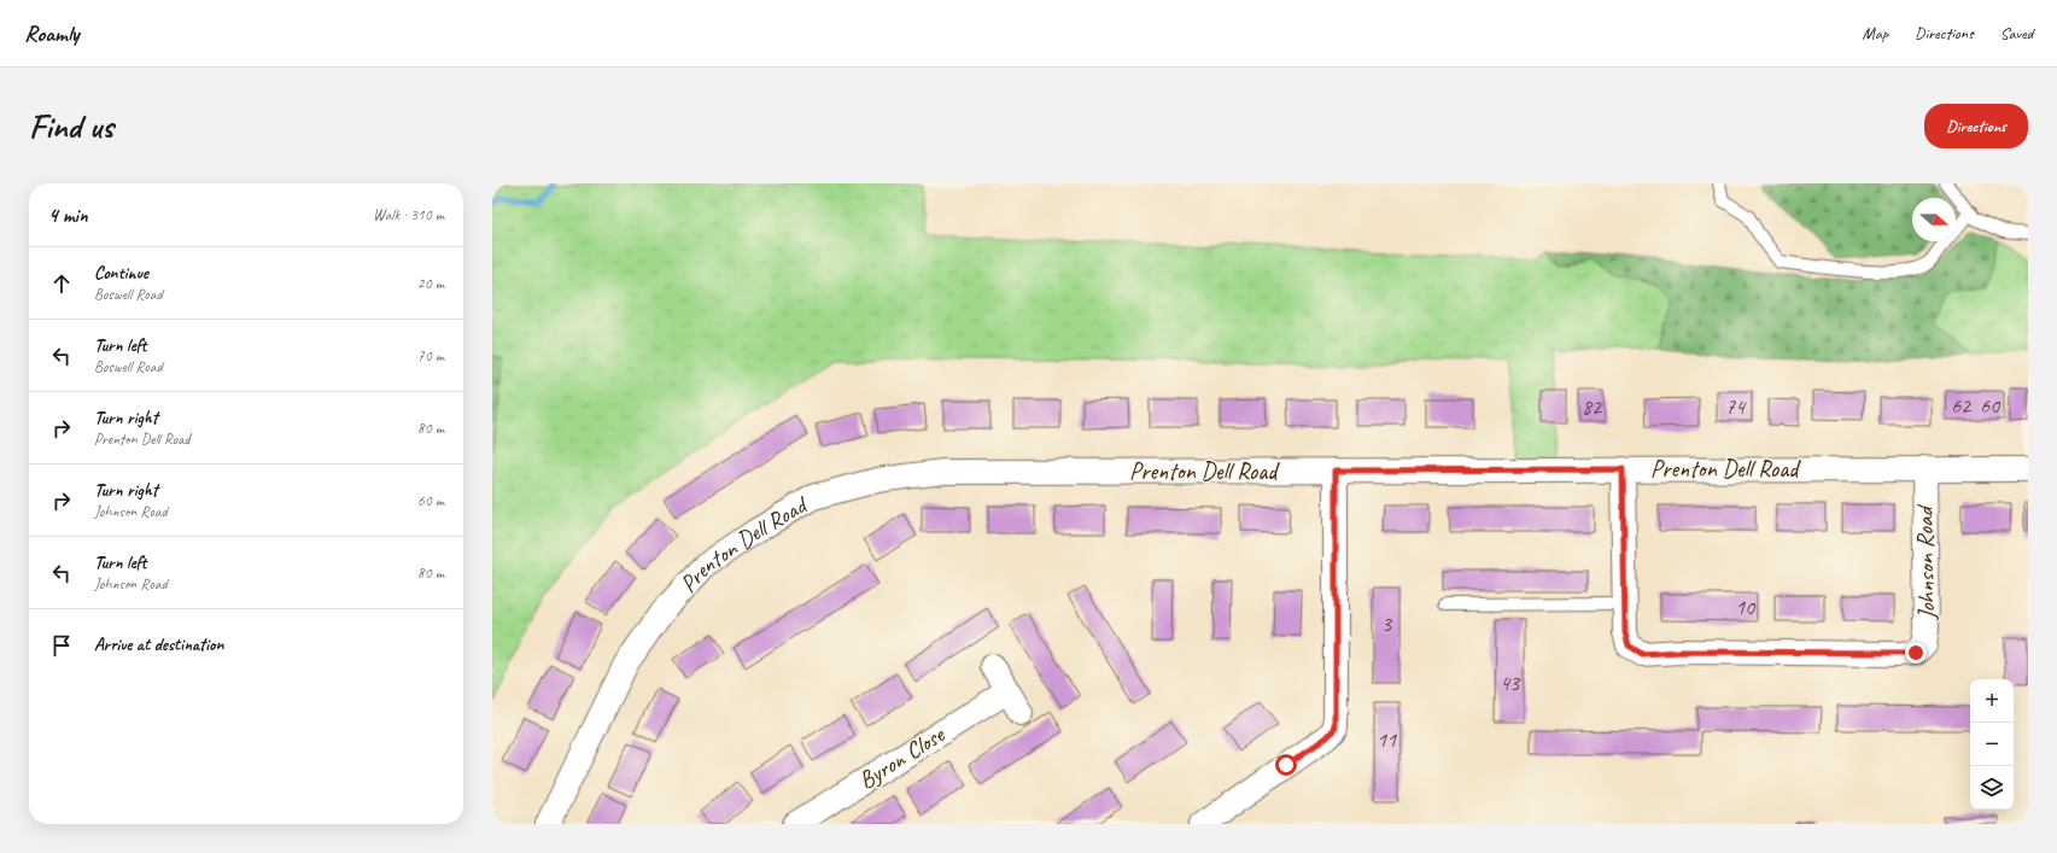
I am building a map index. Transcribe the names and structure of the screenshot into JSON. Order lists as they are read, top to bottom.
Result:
{
  "streets": {
    "street": ["Prenton Dell Road", "Johnson Road", "Byron Close"]
  },
  "crossings": [
    ["Prenton Dell Road", "Johnson Road"]
  ],
  "house_numbers": [
    "62",
    "60",
    "82",
    "74",
    "10",
    "3",
    "43",
    "11"
  ],
  "north": "right",
  "page": {
    "header": "Roamly",
    "nav": ["Map", "Directions", "Saved"],
    "buttons": "Directions",
    "title": "Find us",
    "heading": ["4 min", "Walk · 310 m"],
    "list": [
      ["Continue", "Boswell Road", "20 m"],
      ["Turn left", "Boswell Road", "70 m"],
      ["Turn right", "Prenton Dell Road", "80 m"],
      ["Turn right", "Johnson Road", "60 m"],
      ["Turn left", "Johnson Road", "80 m"],
      "Arrive at destination"
    ],
    "map_buttons": ["+", "−"]
  }
}
